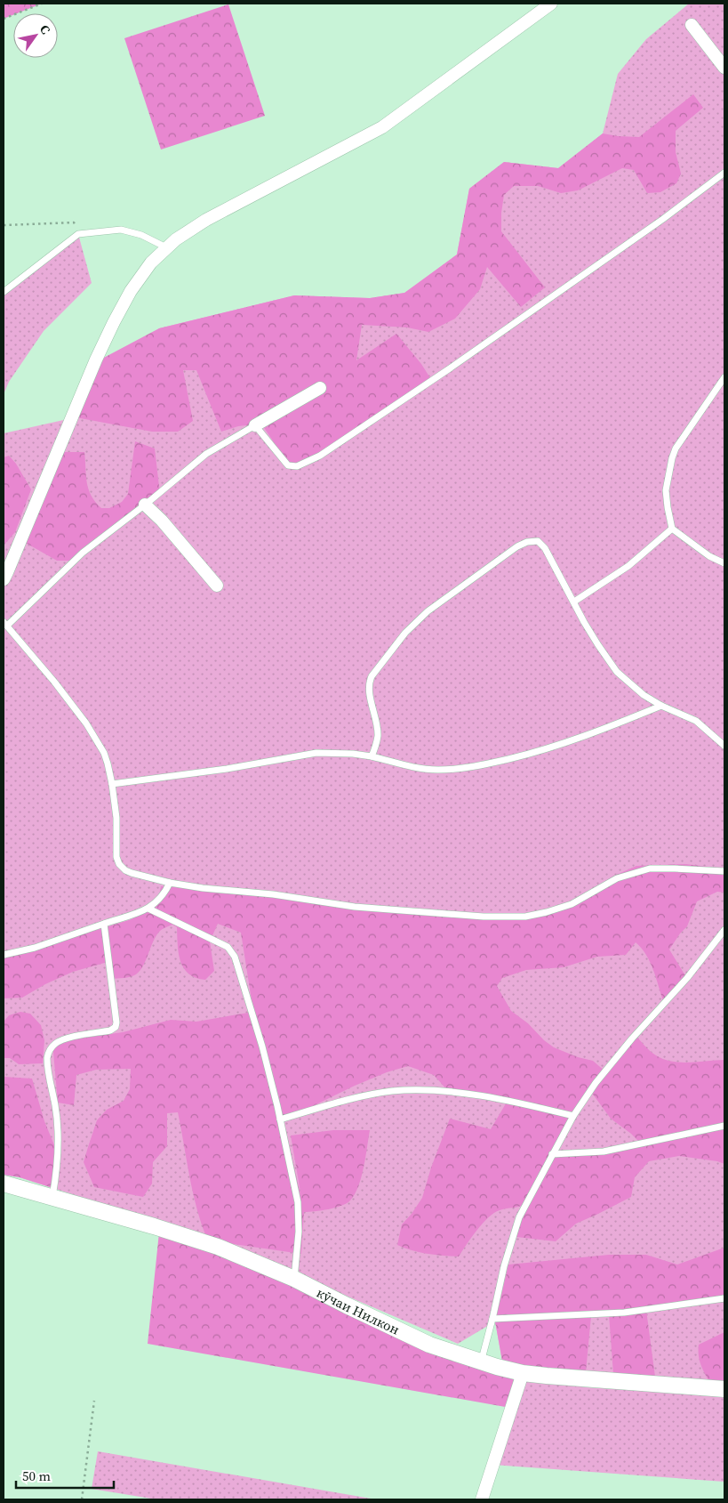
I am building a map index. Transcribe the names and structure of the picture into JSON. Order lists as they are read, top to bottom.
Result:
{
  "streets": {
    "street": ["кӯчаи Нилкон"]
  },
  "scale_bar": "50 m",
  "north": "top right"
}
